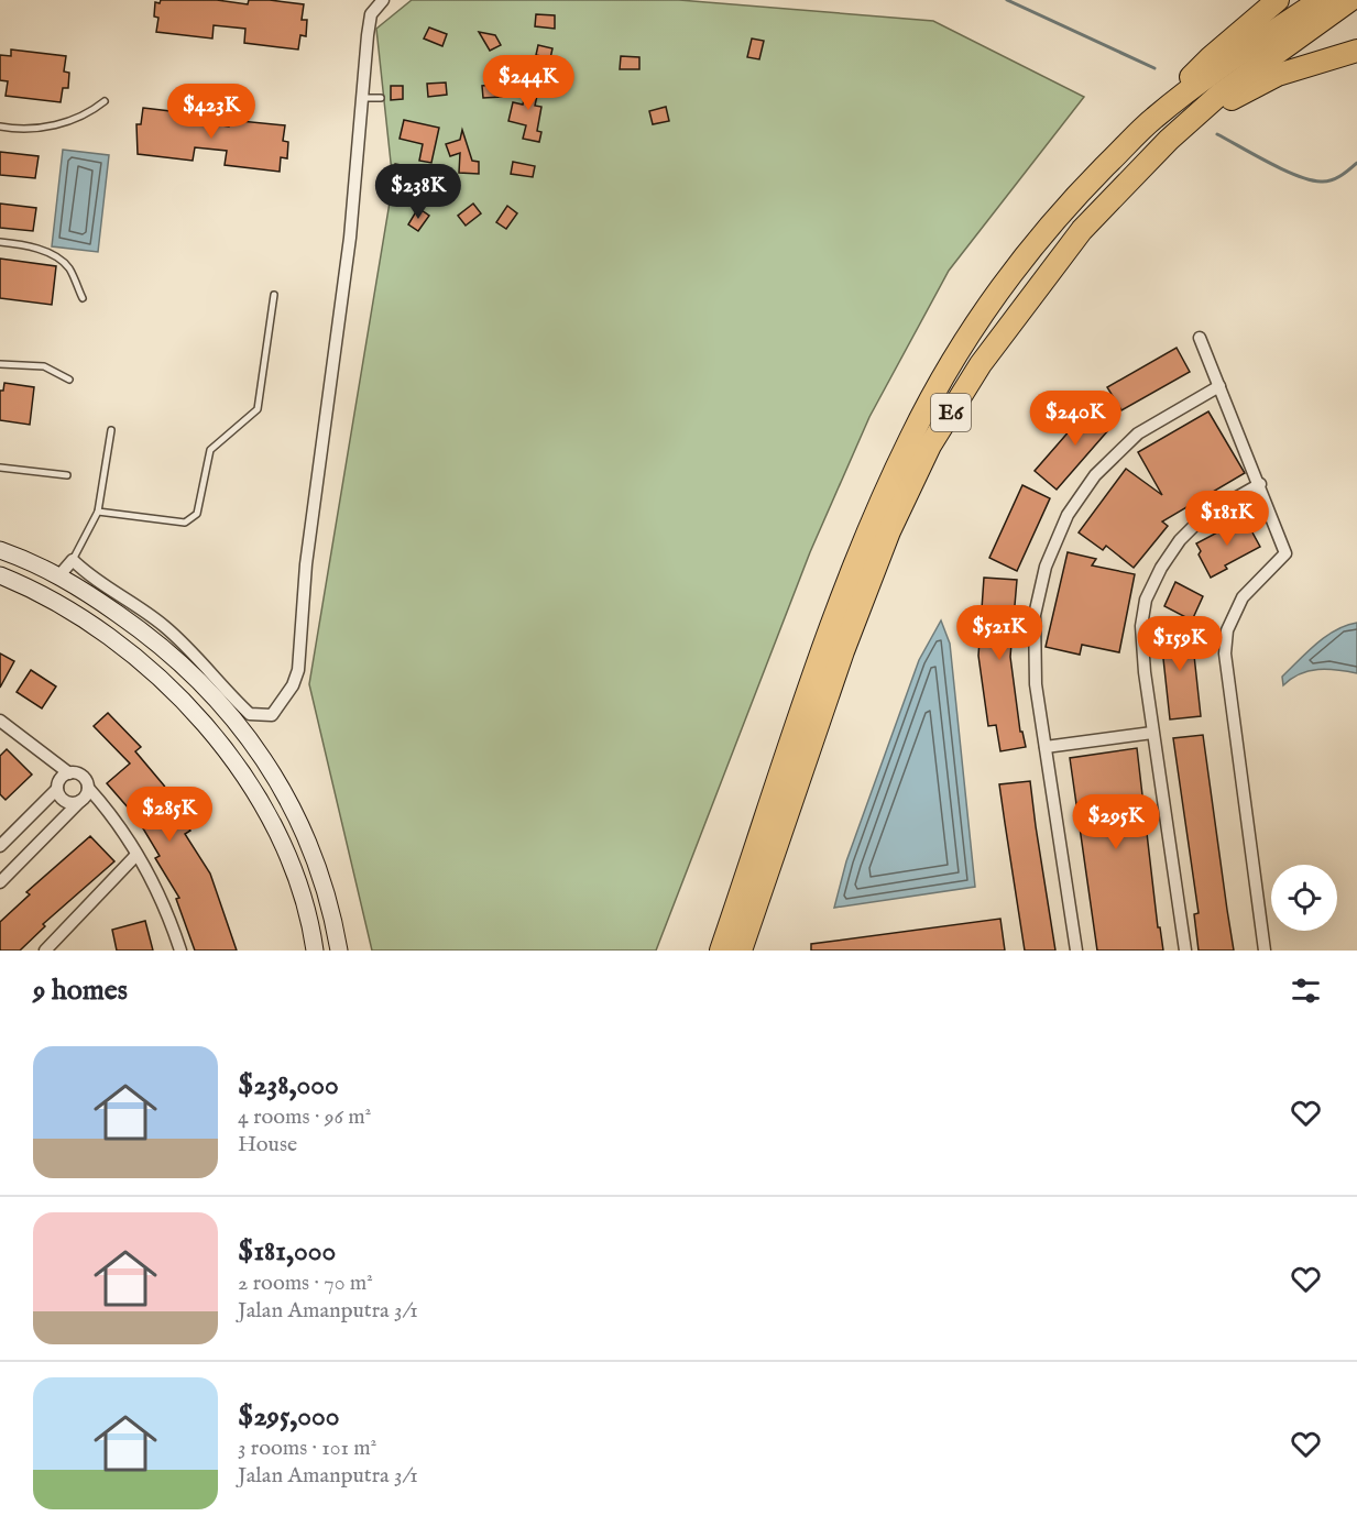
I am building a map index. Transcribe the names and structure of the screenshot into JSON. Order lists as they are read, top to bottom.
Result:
{
  "streets": {
    "highway": ["E6"]
  },
  "page": {
    "price": [
      "$244K",
      "$423K",
      "$238K",
      "$240K",
      "$181K",
      "$521K",
      "$159K",
      "$285K",
      "$295K"
    ],
    "heading": "9 homes",
    "list": [
      {
        "name": "$238,000",
        "note": "4 rooms · 96 m² · House"
      },
      {
        "name": "$181,000",
        "note": "2 rooms · 70 m² · Jalan Amanputra 3/1"
      },
      {
        "name": "$295,000",
        "note": "3 rooms · 101 m² · Jalan Amanputra 3/1"
      }
    ]
  }
}
